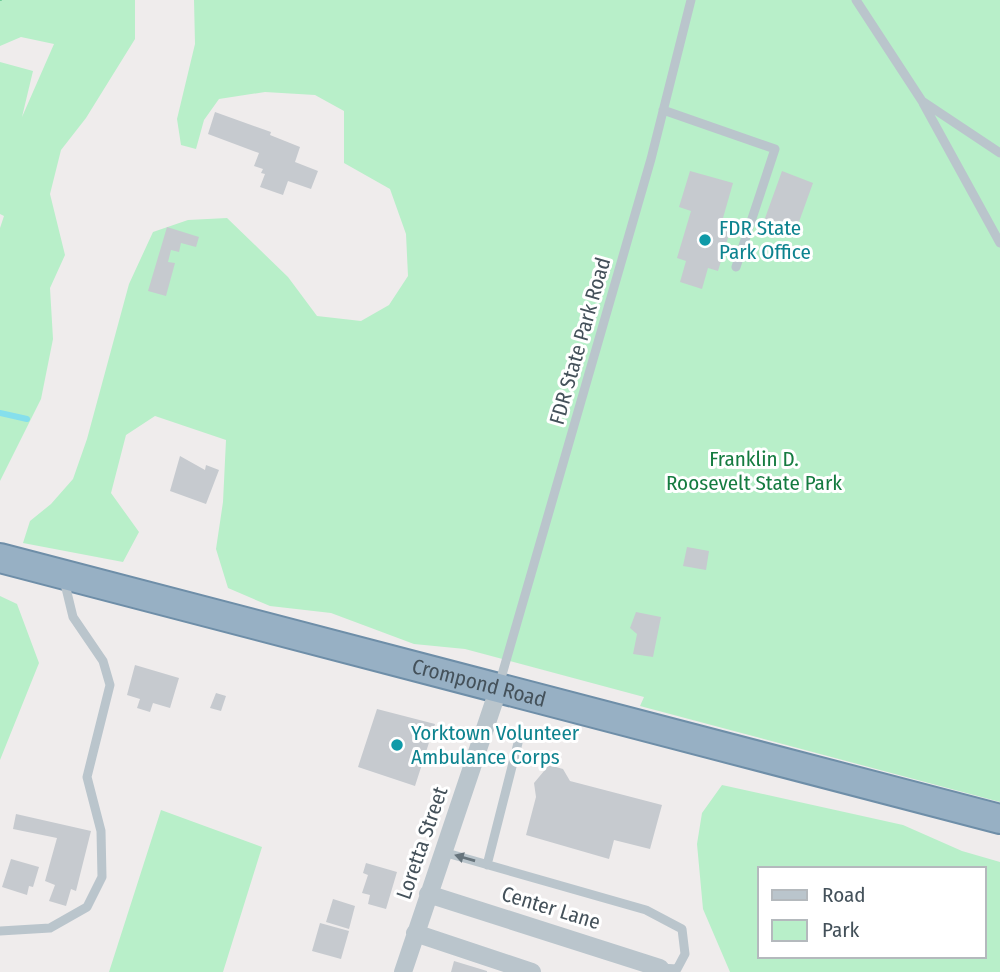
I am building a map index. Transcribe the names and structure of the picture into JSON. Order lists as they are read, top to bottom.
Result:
{
  "streets": {
    "highway": ["Crompond Road"],
    "street": ["Loretta Street", "Center Lane"],
    "lane": ["FDR State Park Road"]
  },
  "crossings": [
    ["FDR State Park Road", "Crompond Road"],
    ["FDR State Park Road", "Loretta Street"],
    ["Crompond Road", "Loretta Street"],
    ["Loretta Street", "Center Lane"]
  ],
  "parks": ["Franklin D. Roosevelt State Park"],
  "places": ["FDR State Park Office", "Yorktown Volunteer Ambulance Corps"],
  "legend": ["Road", "Park"]
}
